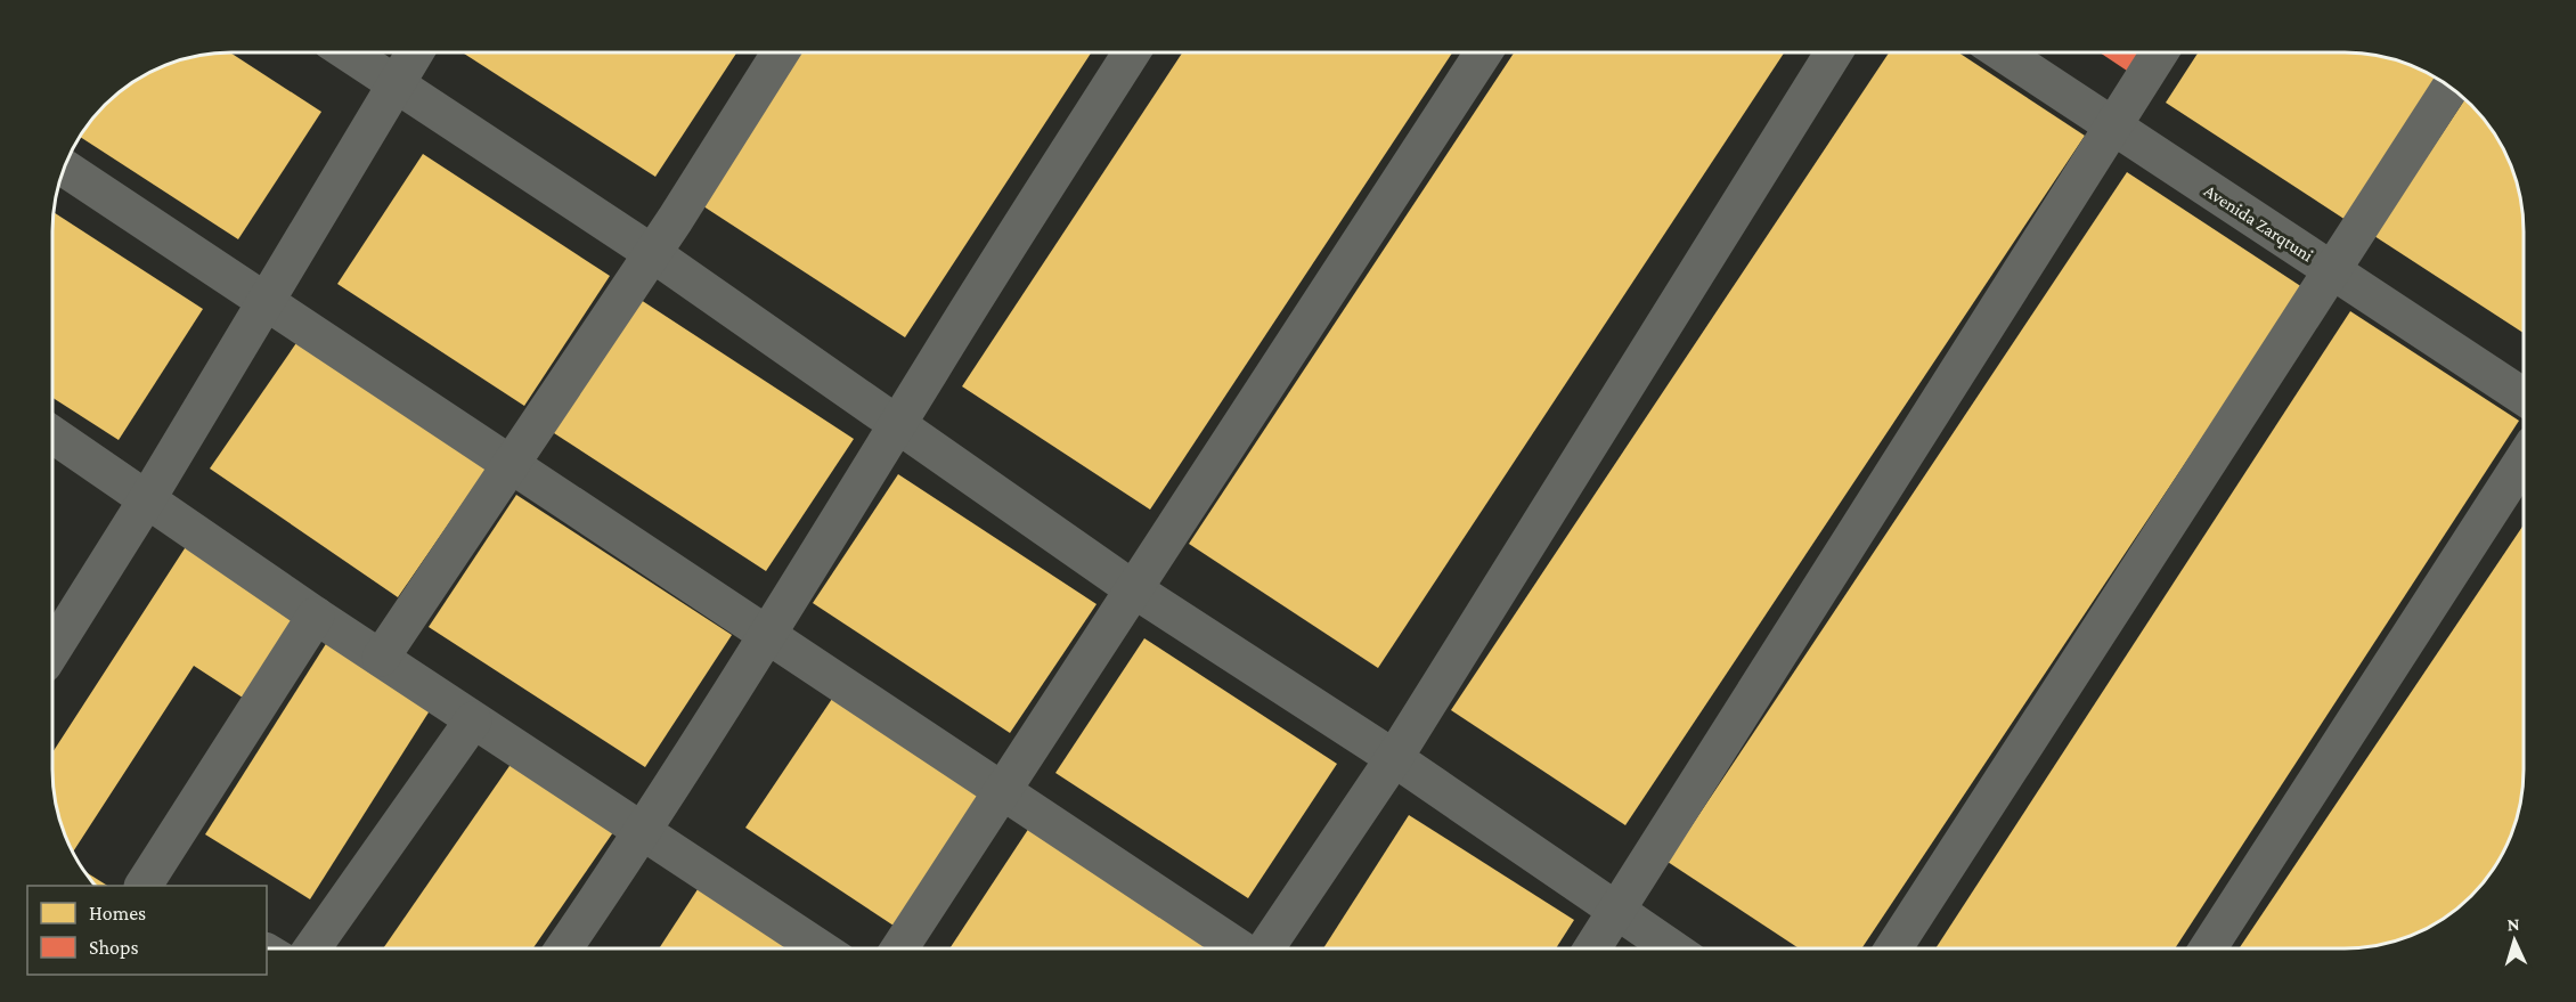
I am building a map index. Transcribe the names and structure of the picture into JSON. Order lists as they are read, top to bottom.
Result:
{
  "streets": {
    "street": ["Avenida Zarqtuni"]
  },
  "legend": ["Homes", "Shops"],
  "north": "top"
}
